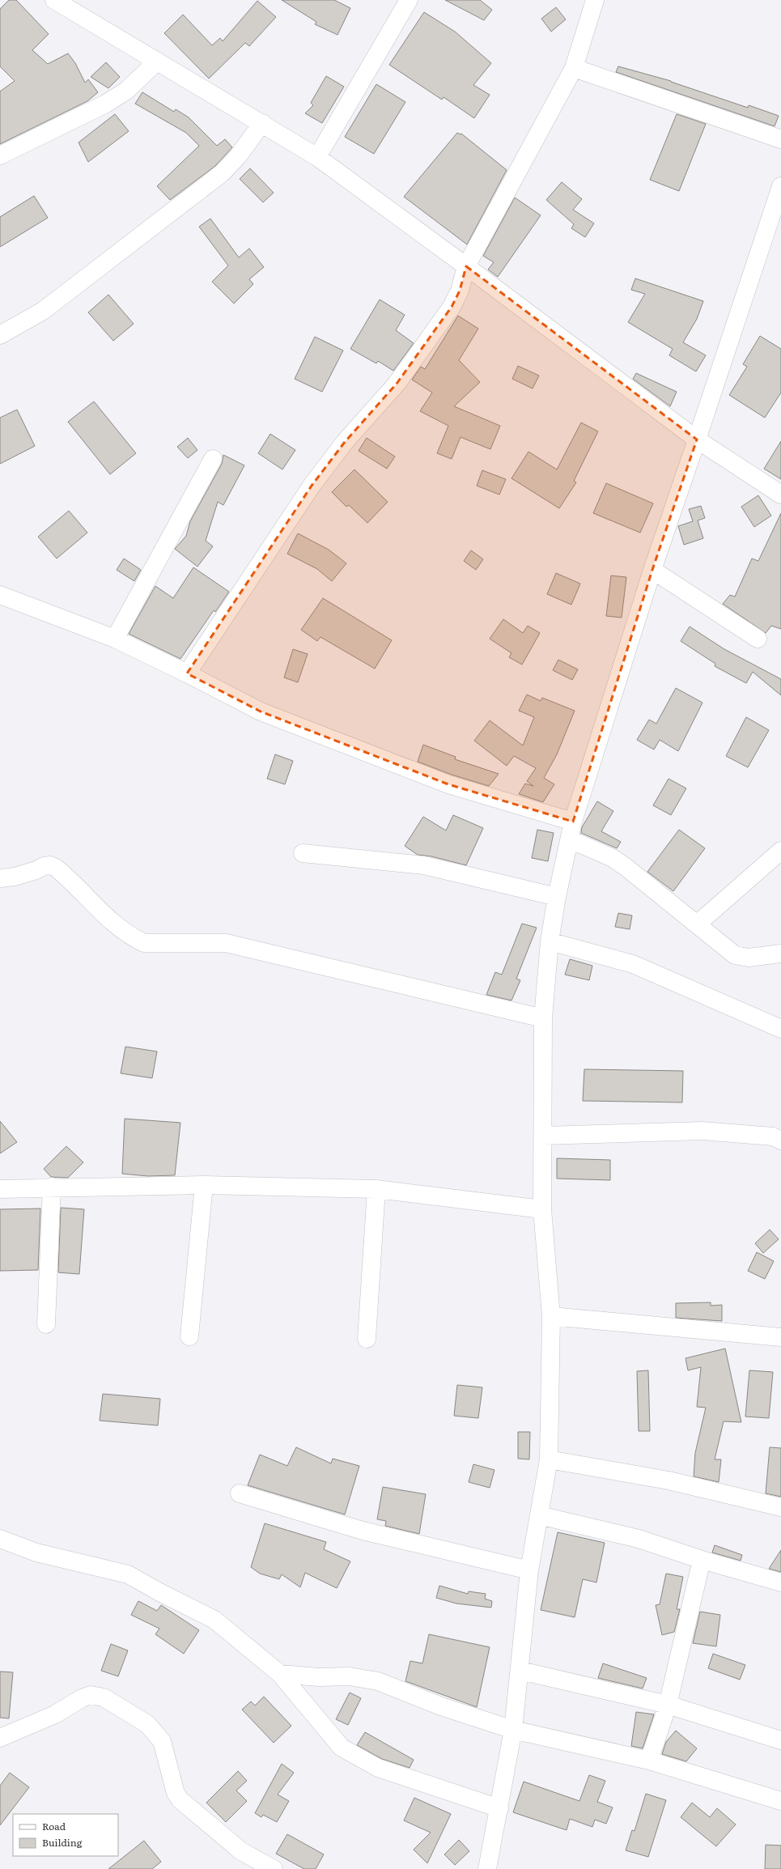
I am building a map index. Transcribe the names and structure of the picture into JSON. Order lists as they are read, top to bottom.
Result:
{
  "legend": ["Road", "Building"]
}
